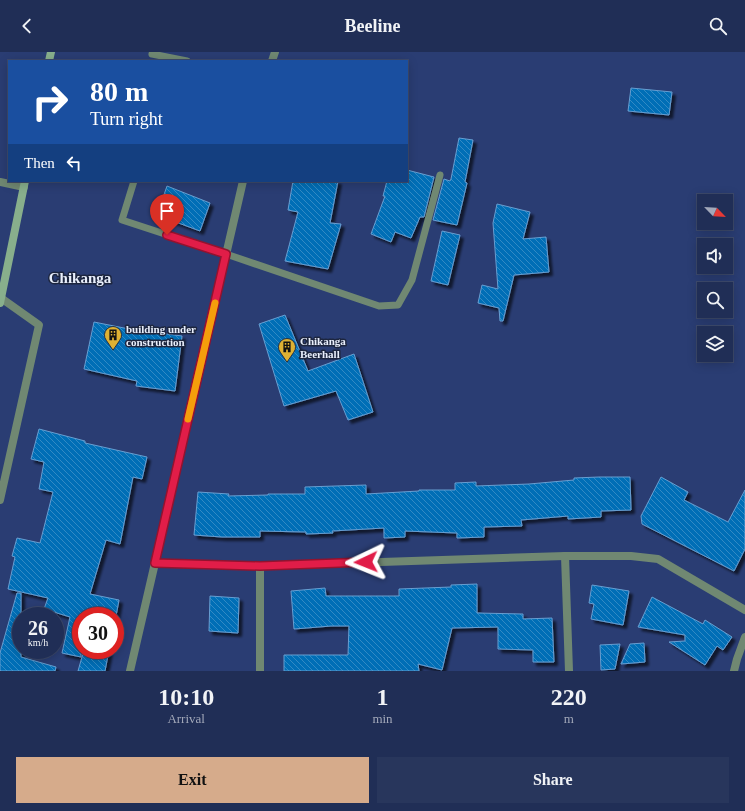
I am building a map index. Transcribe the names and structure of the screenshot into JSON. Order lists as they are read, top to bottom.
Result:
{
  "districts": ["Chikanga"],
  "places": {
    "building": ["building under construction", "Chikanga Beerhall"]
  },
  "north": "bottom right",
  "page": {
    "header": "Beeline",
    "turn": ["80 m", "Turn right"],
    "then": "Then",
    "speed": "26 km/h",
    "limit": "30",
    "eta": [
      "10:10",
      "Arrival",
      "1",
      "min",
      "220",
      "m"
    ],
    "buttons": ["Exit", "Share"]
  }
}
